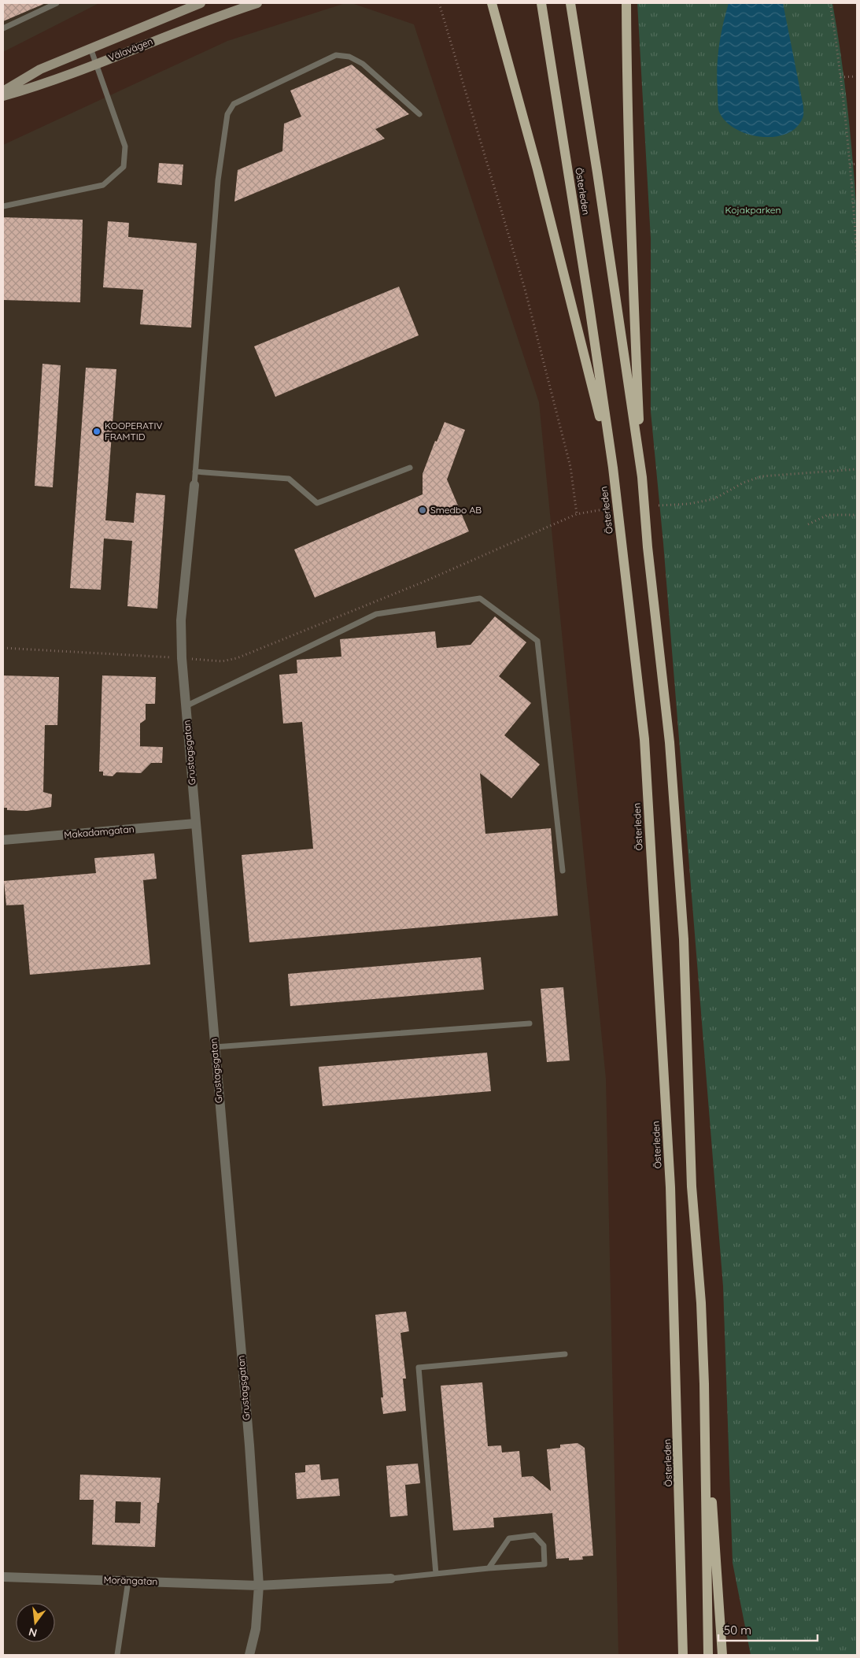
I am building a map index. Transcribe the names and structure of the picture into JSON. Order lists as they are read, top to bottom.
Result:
{
  "streets": {
    "main road": ["Välavägen", "Österleden"],
    "street": ["Grustagsgatan", "Makadamgatan", "Morängatan"]
  },
  "crossings": [
    ["Grustagsgatan", "Makadamgatan"],
    ["Grustagsgatan", "Morängatan"]
  ],
  "parks": ["Kojakparken"],
  "places": ["KOOPERATIV FRAMTID", "Smedbo AB"],
  "scale_bar": "50 m",
  "north": "bottom"
}
